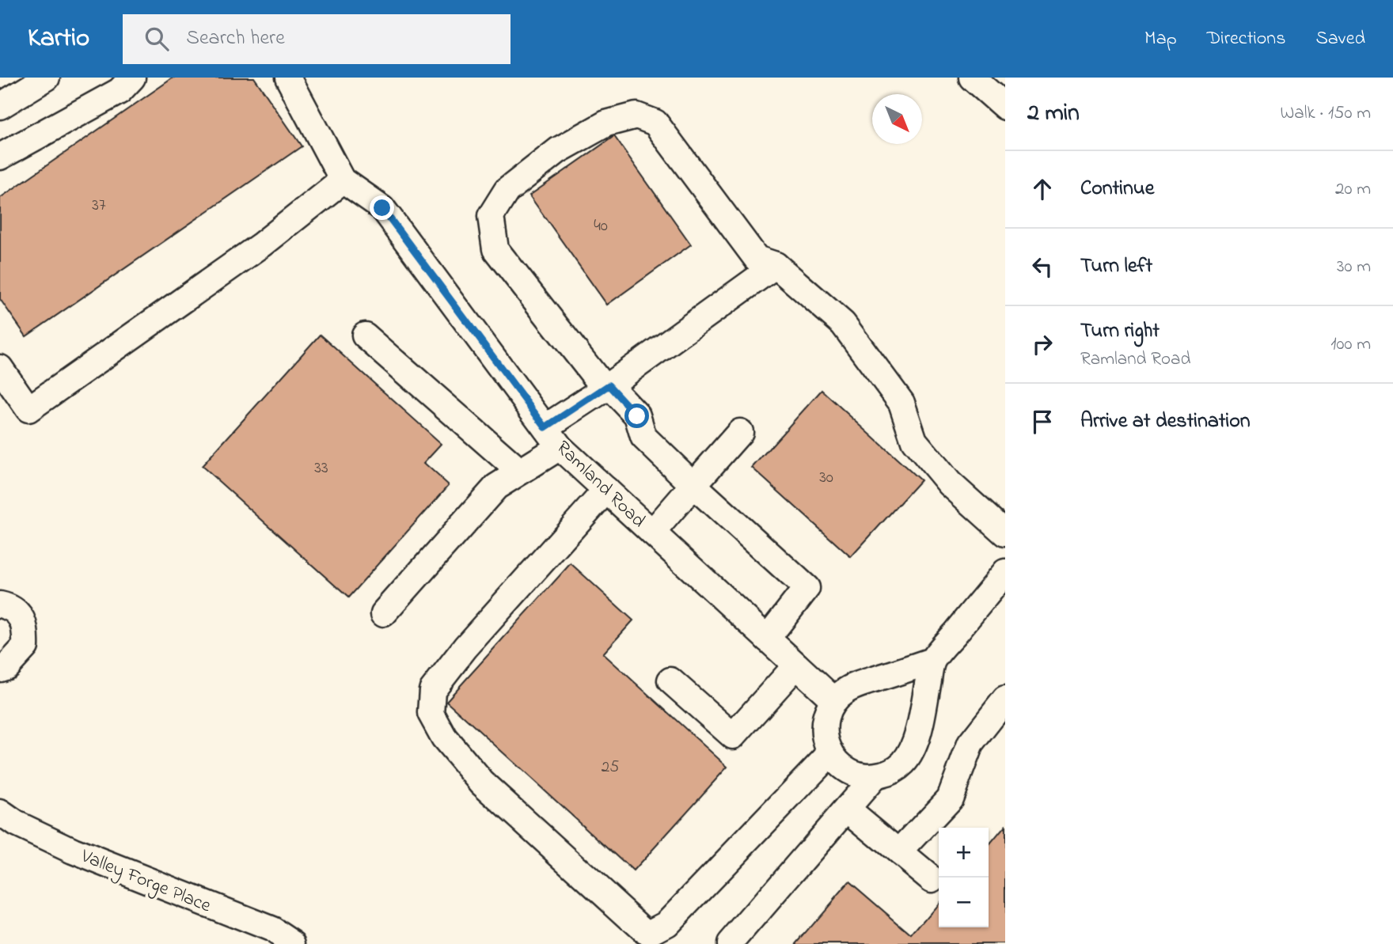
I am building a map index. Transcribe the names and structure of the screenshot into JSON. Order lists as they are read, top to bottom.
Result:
{
  "streets": {
    "street": ["Ramland Road", "Valley Forge Place"]
  },
  "house_numbers": [
    "37",
    "40",
    "33",
    "30",
    "25"
  ],
  "north": "bottom right",
  "page": {
    "header": "Kartio",
    "search": "Search here",
    "nav": ["Map", "Directions", "Saved"],
    "heading": ["2 min", "Walk · 150 m"],
    "list": [
      ["Continue", "20 m"],
      ["Turn left", "30 m"],
      ["Turn right", "Ramland Road", "100 m"],
      "Arrive at destination"
    ],
    "map_buttons": ["+", "−"]
  }
}
